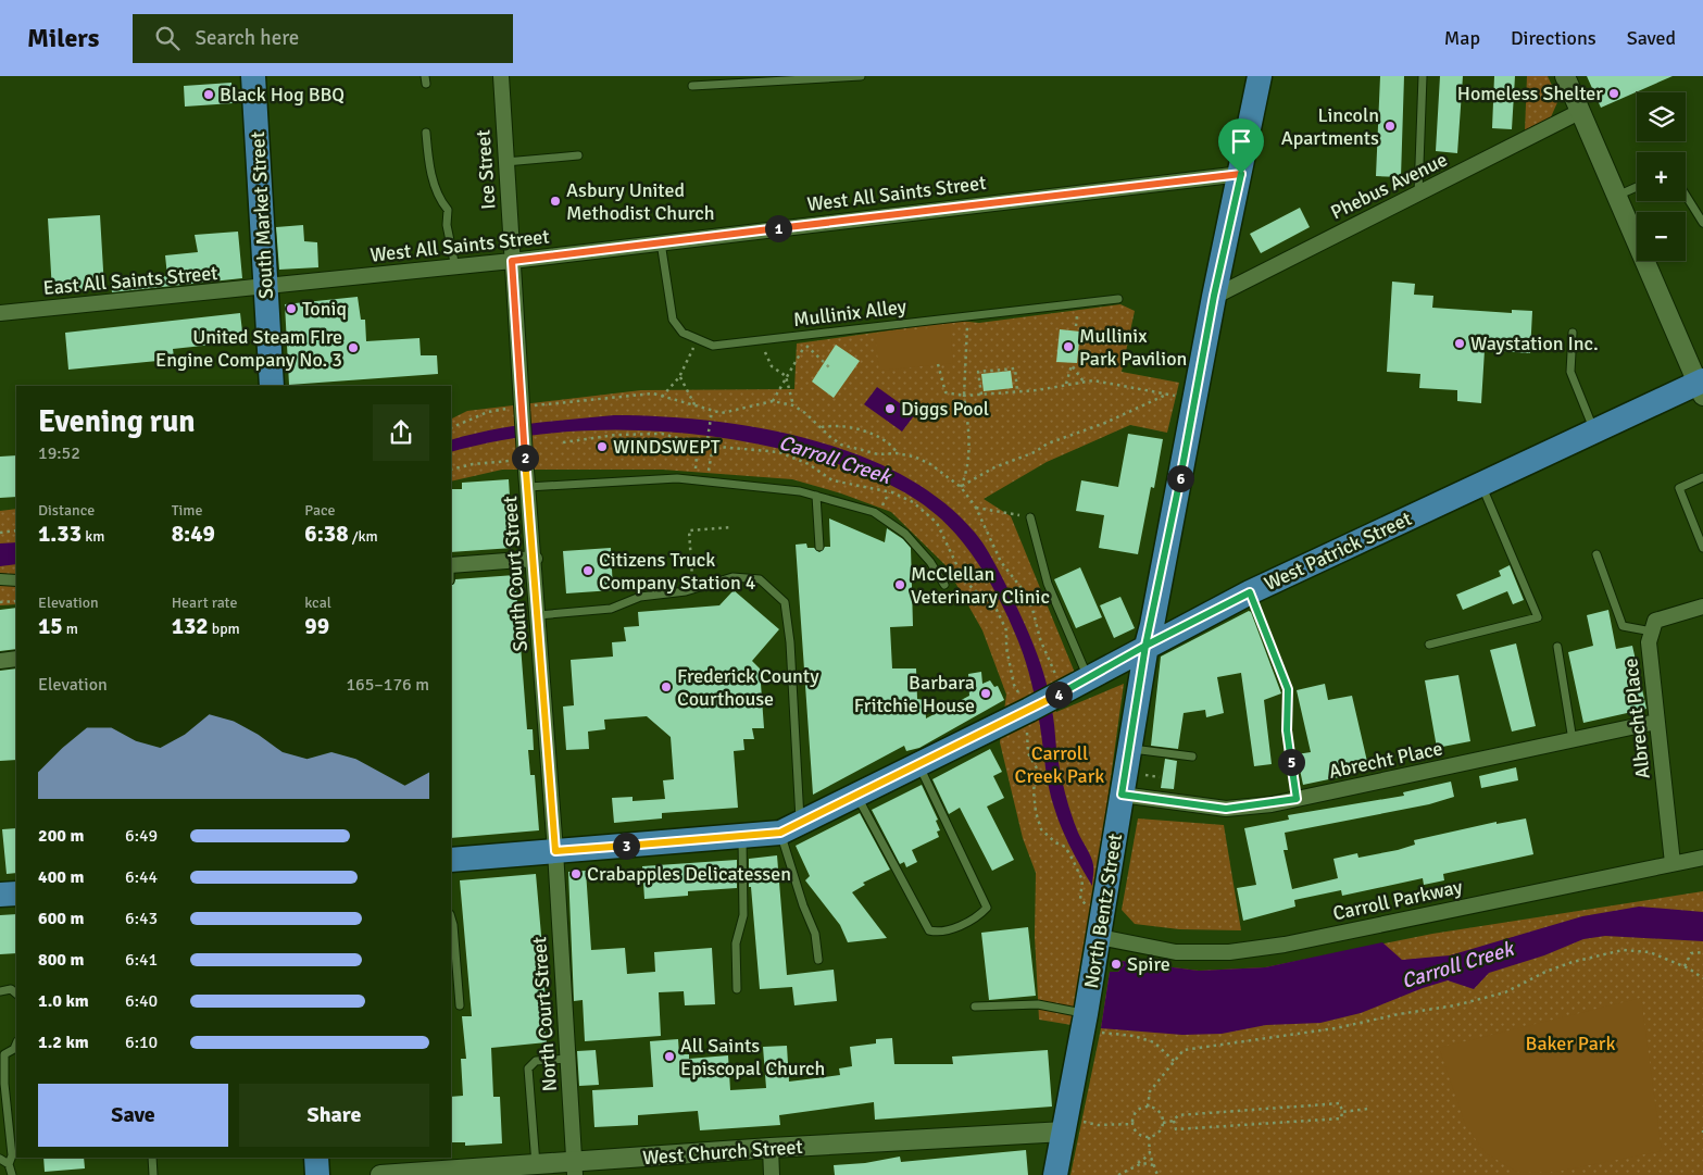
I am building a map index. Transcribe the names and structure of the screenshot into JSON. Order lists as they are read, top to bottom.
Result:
{
  "streets": {
    "main road": ["South Market Street", "West Patrick Street", "North Bentz Street"],
    "street": [
      "Ice Street",
      "Phebus Avenue",
      "West All Saints Street",
      "East All Saints Street",
      "South Court Street",
      "Albrecht Place",
      "Abrecht Place",
      "Carroll Parkway",
      "North Court Street",
      "West Church Street"
    ],
    "lane": ["Mullinix Alley"]
  },
  "crossings": [
    ["Ice Street", "West All Saints Street"],
    ["Ice Street", "South Court Street"],
    ["Phebus Avenue", "North Bentz Street"],
    ["West All Saints Street", "South Market Street"],
    ["West All Saints Street", "East All Saints Street"],
    ["West All Saints Street", "Mullinix Alley"],
    ["West All Saints Street", "South Court Street"],
    ["West All Saints Street", "North Bentz Street"],
    ["South Market Street", "East All Saints Street"],
    ["West Patrick Street", "South Court Street"],
    ["West Patrick Street", "North Bentz Street"],
    ["West Patrick Street", "North Court Street"],
    ["South Court Street", "North Court Street"],
    ["Albrecht Place", "Abrecht Place"],
    ["Albrecht Place", "Carroll Parkway"],
    ["Abrecht Place", "North Bentz Street"],
    ["Carroll Parkway", "North Bentz Street"],
    ["North Bentz Street", "West Church Street"],
    ["North Court Street", "West Church Street"]
  ],
  "water": ["Carroll Creek"],
  "parks": ["Carroll Creek Park", "Baker Park"],
  "places": [
    "Homeless Shelter",
    "Black Hog BBQ",
    "Lincoln Apartments",
    "Asbury United Methodist Church",
    "Toniq",
    "Waystation Inc.",
    "Mullinix Park Pavilion",
    "United Steam FIre Engine Company No. 3",
    "Diggs Pool",
    "WINDSWEPT",
    "Citizens Truck Company Station 4",
    "McClellan Veterinary Clinic",
    "Frederick County Courthouse",
    "Barbara Fritchie House",
    "Crabapples Delicatessen",
    "Spire",
    "All Saints Episcopal Church"
  ],
  "page": {
    "header": "Milers",
    "search": "Search here",
    "nav": ["Map", "Directions", "Saved"],
    "map_buttons": ["+", "−"],
    "pins": [
      "1",
      "2",
      "6",
      "4",
      "5",
      "3"
    ],
    "heading": ["Evening run", "19:52"],
    "stats": [
      ["Distance", "1.33 km"],
      ["Time", "8:49"],
      ["Pace", "6:38 /km"],
      ["Elevation", "15 m"],
      ["Heart rate", "132 bpm"],
      ["kcal", "99"]
    ],
    "chart": ["Elevation", "165–176 m"],
    "list": [
      {
        "name": "200 m",
        "note": "6:49"
      },
      {
        "name": "400 m",
        "note": "6:44"
      },
      {
        "name": "600 m",
        "note": "6:43"
      },
      {
        "name": "800 m",
        "note": "6:41"
      },
      {
        "name": "1.0 km",
        "note": "6:40"
      },
      {
        "name": "1.2 km",
        "note": "6:10"
      }
    ],
    "buttons": ["Save", "Share"]
  }
}
